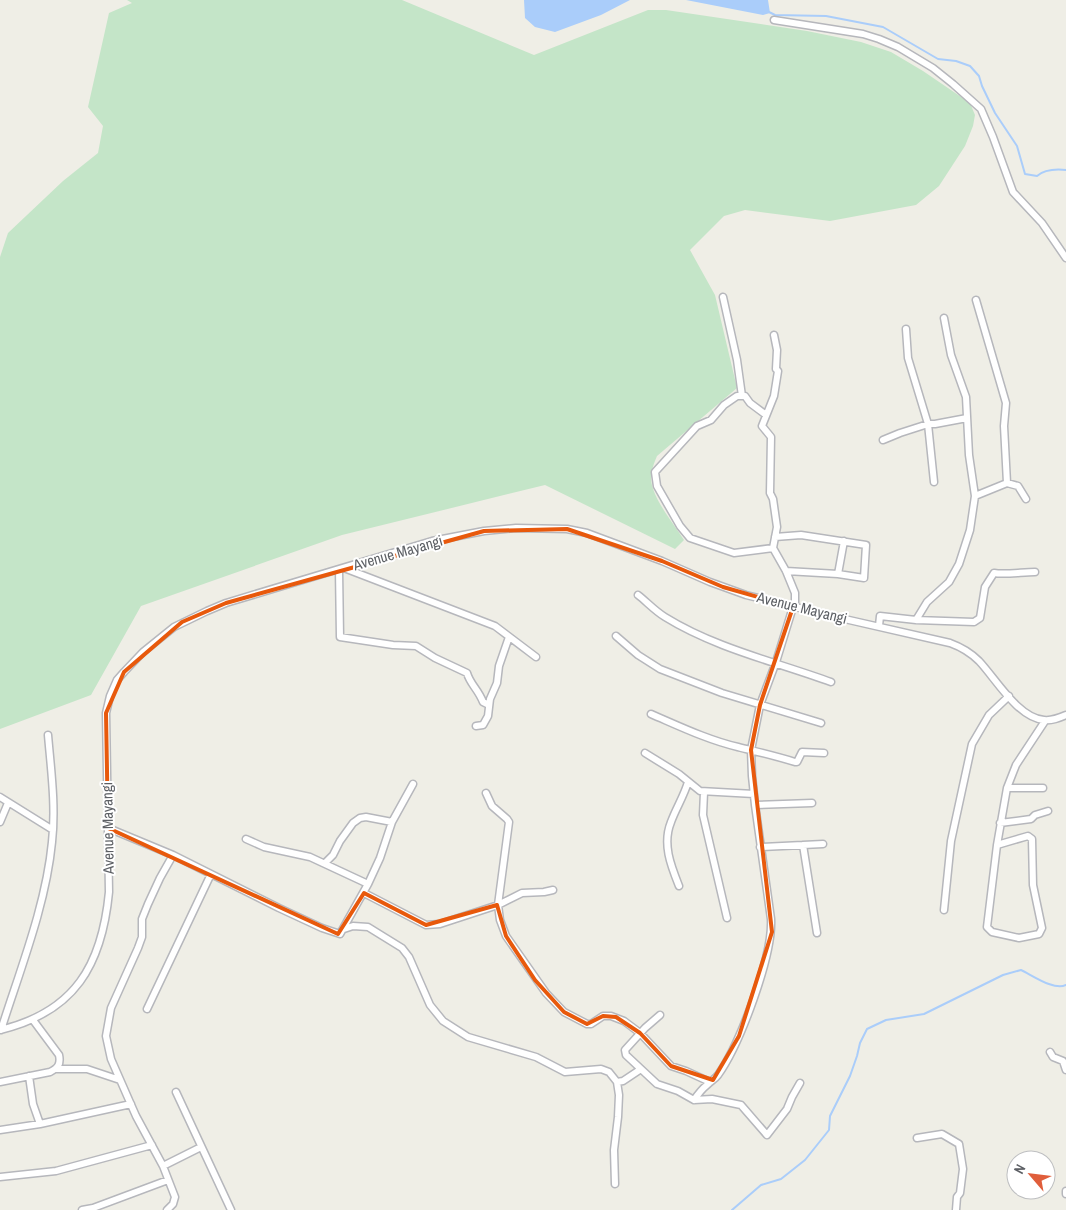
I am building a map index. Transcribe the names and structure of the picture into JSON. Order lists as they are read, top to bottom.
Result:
{
  "streets": {
    "street": ["Avenue Mayangi"]
  },
  "north": "top left"
}
